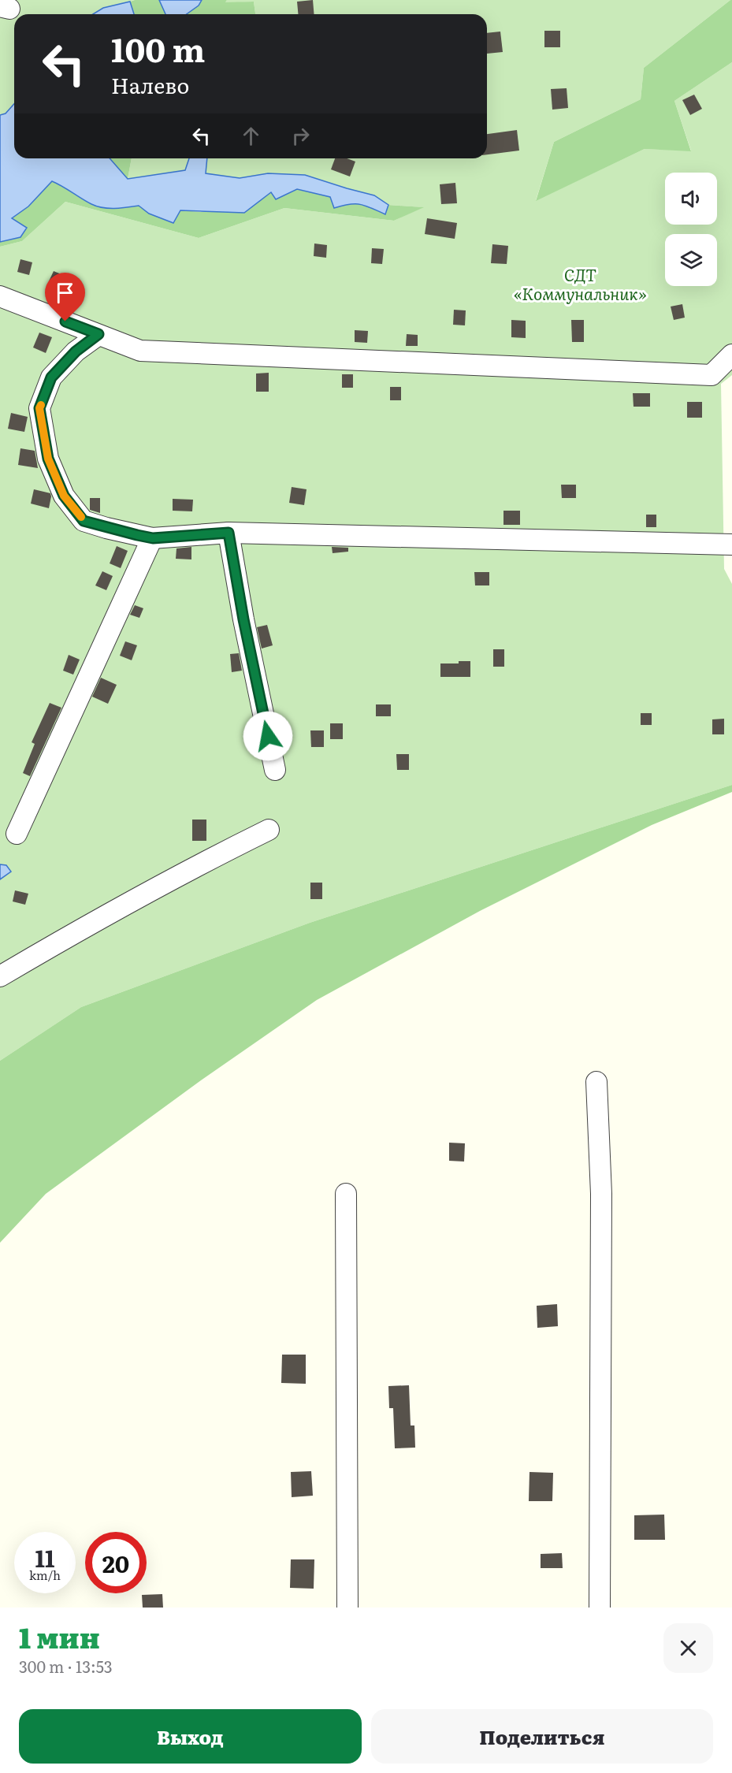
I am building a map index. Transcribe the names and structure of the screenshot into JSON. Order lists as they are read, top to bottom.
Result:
{
  "parks": ["СДТ «Коммунальник»"],
  "page": {
    "turn": ["100 m", "Налево"],
    "speed": "11 km/h",
    "limit": "20",
    "heading": ["1 мин", "300 m · 13:53"],
    "buttons": ["Выход", "Поделиться"]
  }
}
